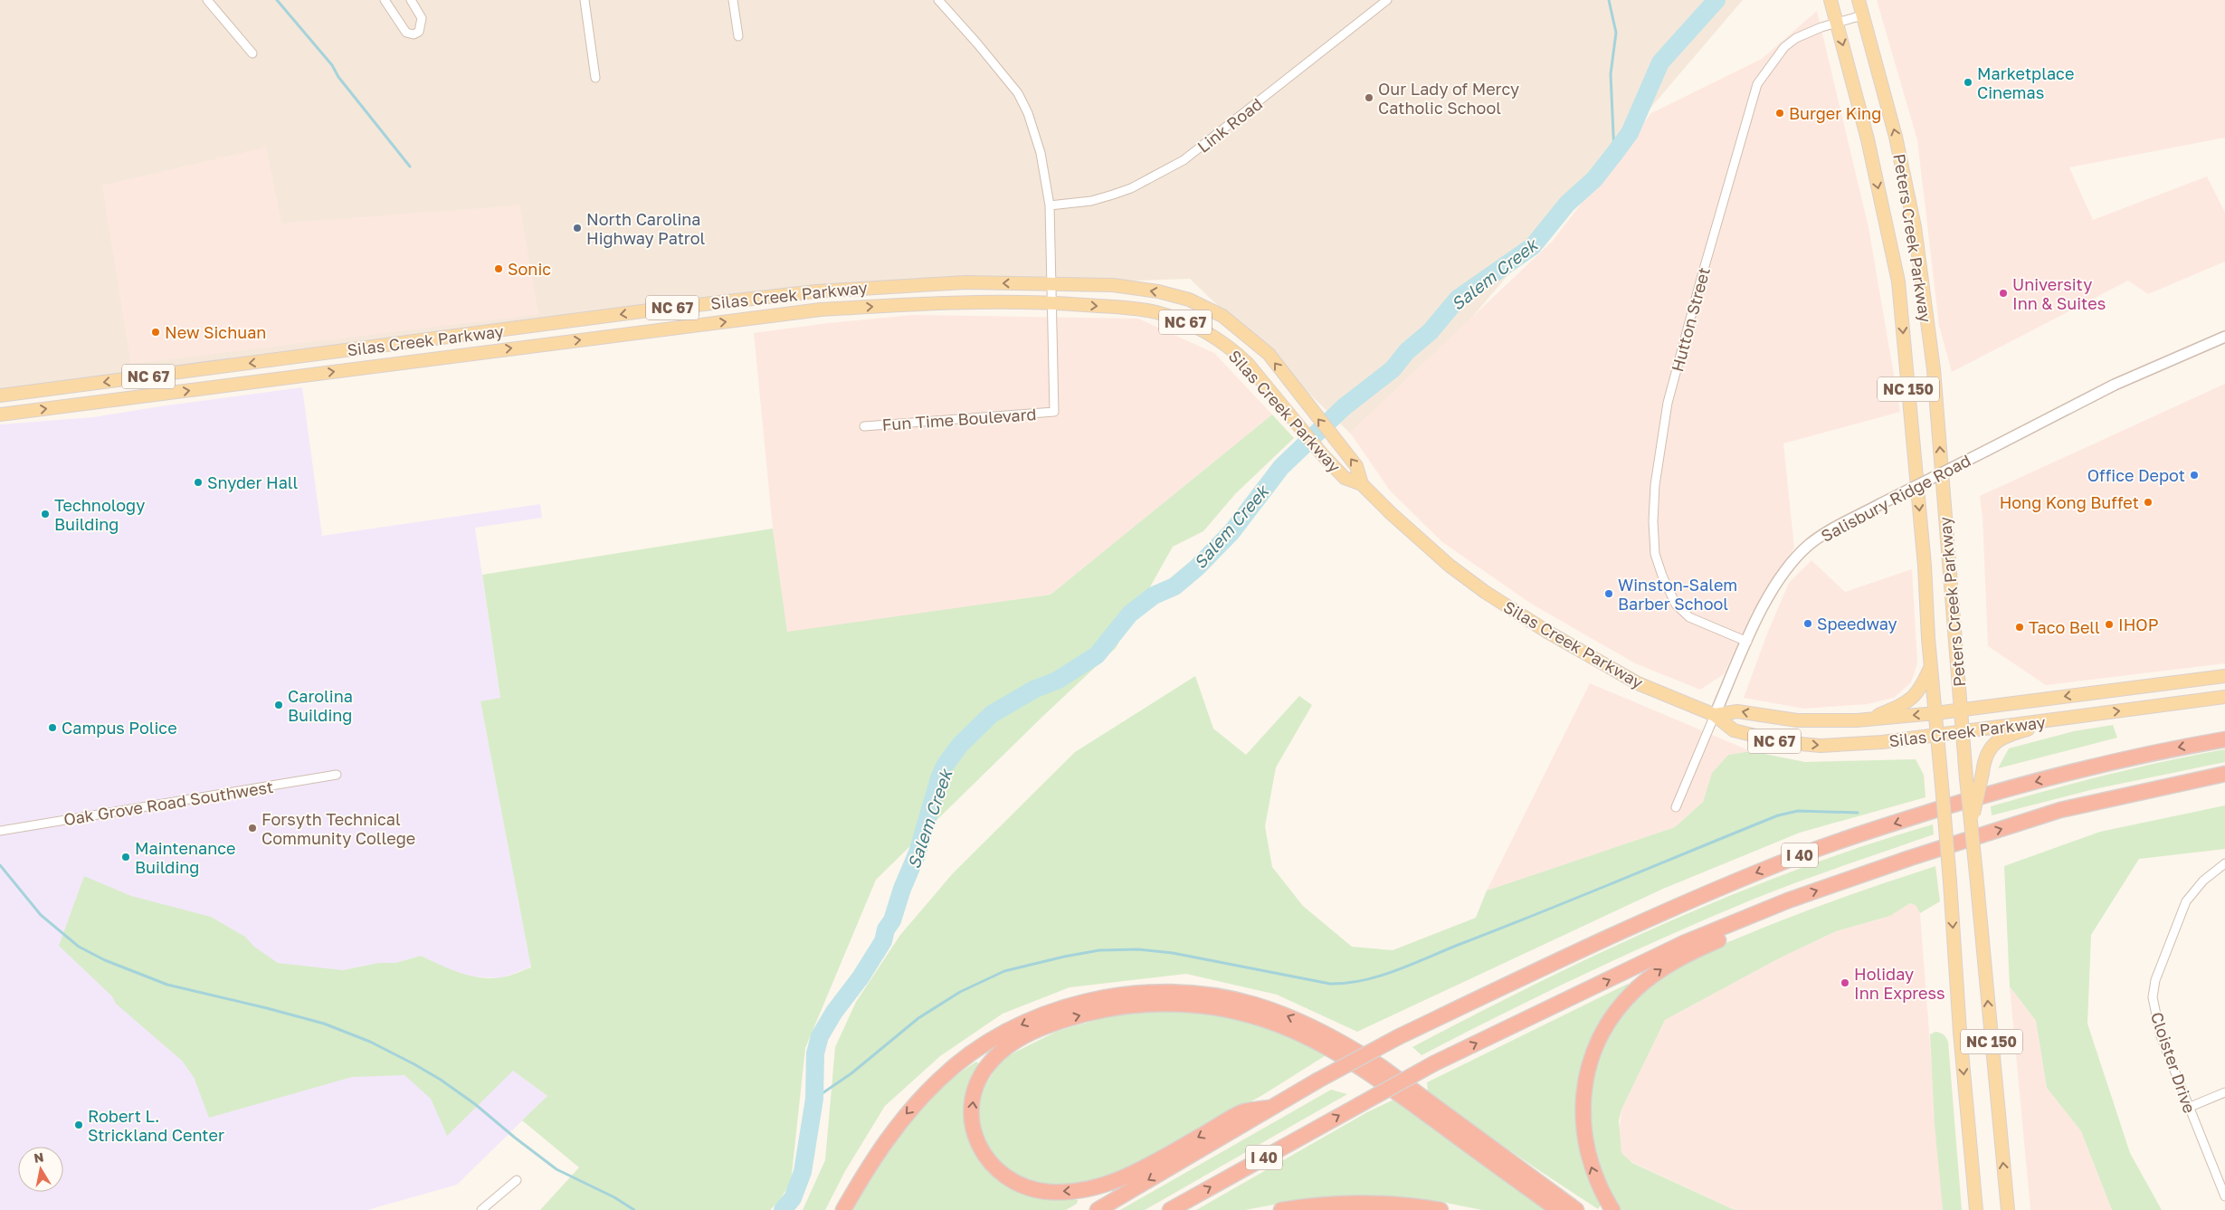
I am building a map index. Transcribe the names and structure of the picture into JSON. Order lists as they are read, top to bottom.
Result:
{
  "streets": {
    "highway": ["I 40"],
    "main road": [
      "Peters Creek Parkway",
      "Silas Creek Parkway",
      "NC 67",
      "NC 150"
    ],
    "street": [
      "Link Road",
      "Hutton Street",
      "Fun Time Boulevard",
      "Salisbury Ridge Road",
      "Oak Grove Road Southwest",
      "Cloister Drive"
    ]
  },
  "crossings": [
    ["Peters Creek Parkway", "Silas Creek Parkway"],
    ["Peters Creek Parkway", "Hutton Street"],
    ["Silas Creek Parkway", "Fun Time Boulevard"],
    ["Silas Creek Parkway", "Salisbury Ridge Road"],
    ["Hutton Street", "Salisbury Ridge Road"]
  ],
  "water": ["Salem Creek"],
  "places": [
    "Marketplace Cinemas",
    "Our Lady of Mercy Catholic School",
    "Burger King",
    "North Carolina Highway Patrol",
    "Sonic",
    "University Inn & Suites",
    "New Sichuan",
    "Office Depot",
    "Snyder Hall",
    "Hong Kong Buffet",
    "Technology Building",
    "Winston-Salem Barber School",
    "Speedway",
    "IHOP",
    "Taco Bell",
    "Carolina Building",
    "Campus Police",
    "Forsyth Technical Community College",
    "Maintenance Building",
    "Holiday Inn Express",
    "Robert L. Strickland Center"
  ],
  "north": "top"
}
